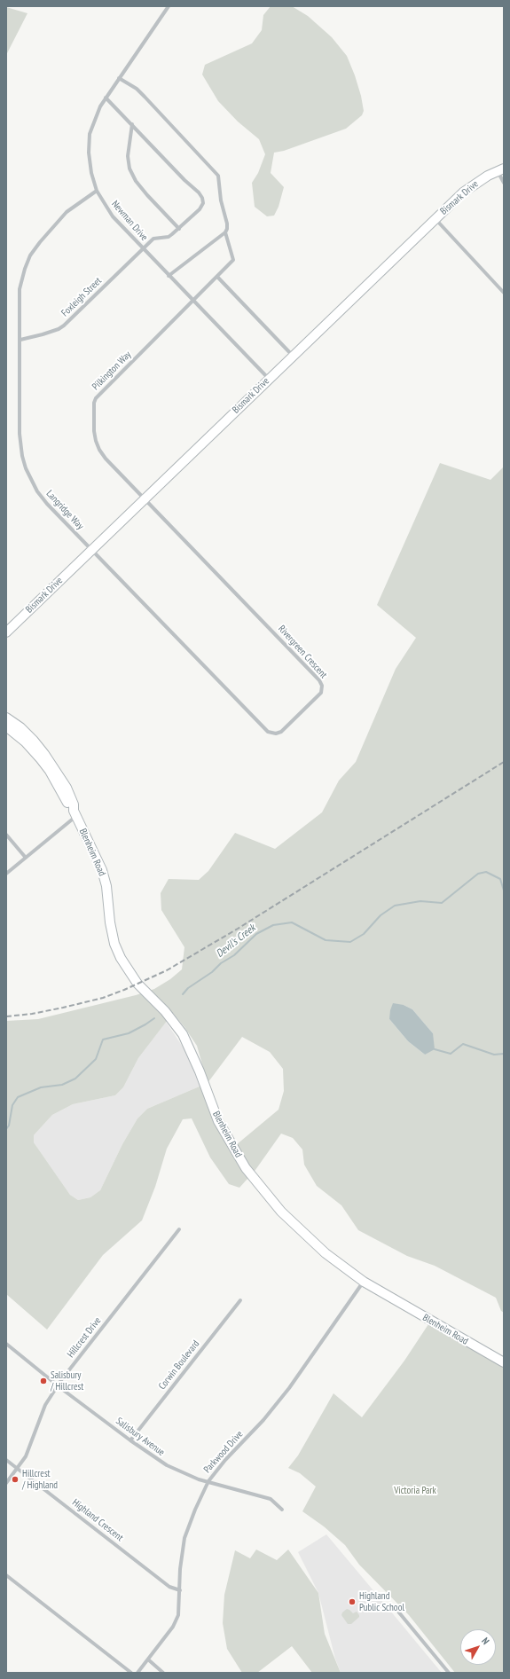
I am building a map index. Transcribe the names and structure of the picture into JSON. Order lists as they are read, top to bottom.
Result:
{
  "streets": {
    "main road": ["Bismark Drive", "Blenheim Road"],
    "street": [
      "Newman Drive",
      "Foxleigh Street",
      "Pilkington Way",
      "Langridge Way",
      "Rivergreen Crescent",
      "Hillcrest Drive",
      "Corwin Boulevard",
      "Salisbury Avenue",
      "Parkwood Drive",
      "Highland Crescent"
    ]
  },
  "crossings": [
    ["Bismark Drive", "Newman Drive"],
    ["Bismark Drive", "Pilkington Way"],
    ["Bismark Drive", "Langridge Way"],
    ["Bismark Drive", "Rivergreen Crescent"],
    ["Newman Drive", "Foxleigh Street"],
    ["Newman Drive", "Pilkington Way"],
    ["Newman Drive", "Langridge Way"],
    ["Foxleigh Street", "Langridge Way"],
    ["Pilkington Way", "Rivergreen Crescent"],
    ["Langridge Way", "Rivergreen Crescent"],
    ["Blenheim Road", "Parkwood Drive"],
    ["Hillcrest Drive", "Salisbury Avenue"],
    ["Hillcrest Drive", "Highland Crescent"],
    ["Corwin Boulevard", "Salisbury Avenue"],
    ["Salisbury Avenue", "Parkwood Drive"],
    ["Parkwood Drive", "Highland Crescent"]
  ],
  "water": ["Devil's Creek"],
  "parks": ["Victoria Park"],
  "places": ["Salisbury / Hillcrest", "Hillcrest / Highland", "Highland Public School"],
  "north": "top right"
}
